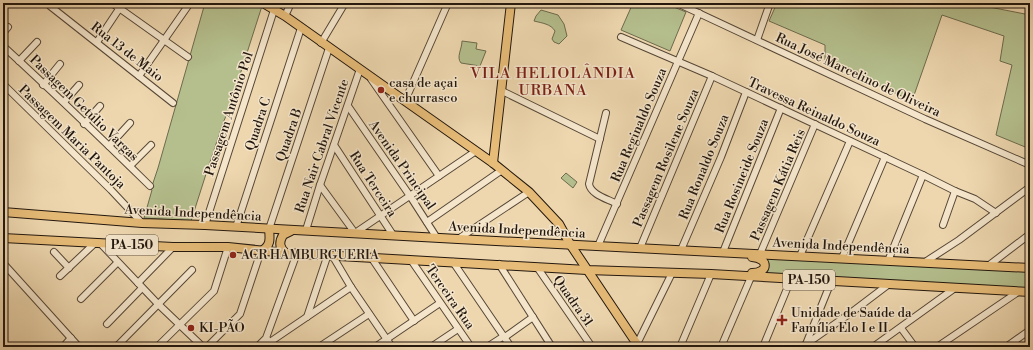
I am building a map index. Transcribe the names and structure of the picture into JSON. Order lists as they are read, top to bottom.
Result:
{
  "streets": {
    "main road": ["Avenida Independência", "PA-150"],
    "street": [
      "Rua 13 de Maio",
      "Rua José Marcelino de Oliveira",
      "Passagem Getúlio Vargas",
      "Travessa Reinaldo Souza",
      "Passagem Antônio Pol",
      "Quadra C",
      "Rua Reginaldo Souza",
      "Quadra B",
      "Passagem Maria Pantoja",
      "Rua Nair Cabral Vicente",
      "Passagem Rosilene Souza",
      "Avenida Principal",
      "Rua Ronaldo Souza",
      "Rua Rosineide Souza",
      "Rua Terceira",
      "Passagem Kátia Reis",
      "Terceira Rua",
      "Quadra 31"
    ]
  },
  "crossings": [
    ["Rua José Marcelino de Oliveira", "Rua Reginaldo Souza"],
    ["Travessa Reinaldo Souza", "Rua Reginaldo Souza"],
    ["Travessa Reinaldo Souza", "Passagem Rosilene Souza"],
    ["Travessa Reinaldo Souza", "Rua Ronaldo Souza"],
    ["Travessa Reinaldo Souza", "Rua Rosineide Souza"],
    ["Travessa Reinaldo Souza", "Passagem Kátia Reis"],
    ["Passagem Antônio Pol", "Avenida Independência"],
    ["Quadra C", "Avenida Independência"],
    ["Rua Reginaldo Souza", "Avenida Independência"],
    ["Quadra B", "Avenida Independência"],
    ["Passagem Maria Pantoja", "Avenida Independência"],
    ["Rua Nair Cabral Vicente", "Avenida Principal"],
    ["Rua Nair Cabral Vicente", "Rua Terceira"],
    ["Rua Nair Cabral Vicente", "Avenida Independência"],
    ["Passagem Rosilene Souza", "Avenida Independência"],
    ["Avenida Principal", "Avenida Independência"],
    ["Rua Ronaldo Souza", "Avenida Independência"],
    ["Rua Rosineide Souza", "Avenida Independência"],
    ["Rua Terceira", "Avenida Independência"],
    ["Passagem Kátia Reis", "Avenida Independência"],
    ["PA-150", "Terceira Rua"],
    ["PA-150", "Quadra 31"]
  ],
  "districts": ["VILA HELIOLÂNDIA URBANA"],
  "places": {
    "other": ["casa de açai e churrasco", "ACR HAMBURGUERIA", "KI-PÃO"],
    "health": ["Unidade de Saúde da Família Elo I e II"]
  }
}
